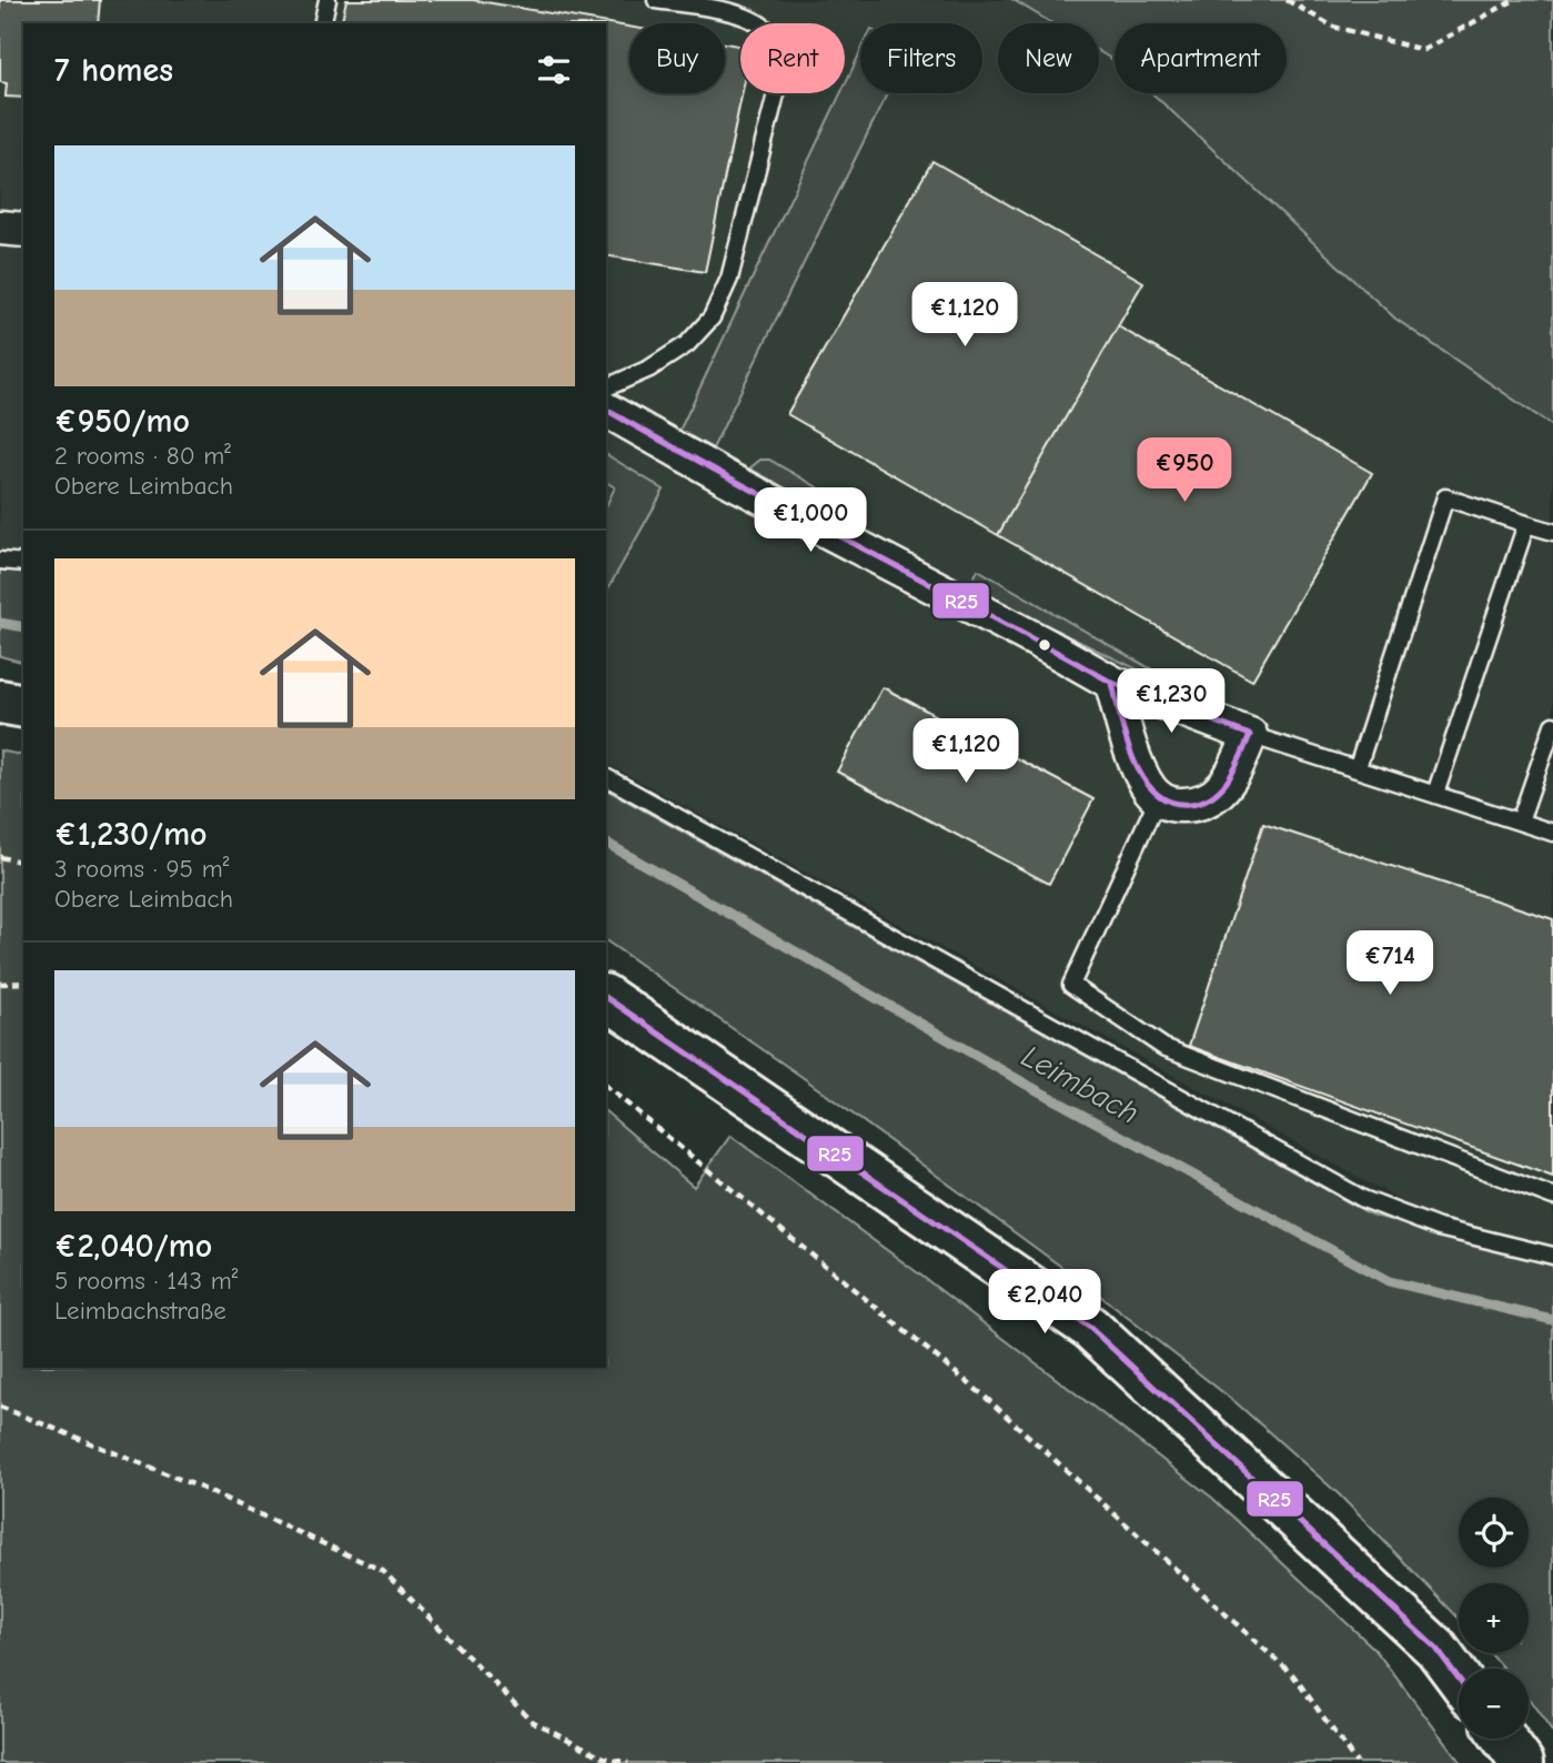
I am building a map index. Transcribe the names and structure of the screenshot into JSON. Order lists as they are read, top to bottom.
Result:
{
  "water": ["Leimbach"],
  "lines": ["transit line R25"],
  "page": {
    "chip": [
      "Buy",
      "Rent",
      "Filters",
      "New",
      "Apartment"
    ],
    "heading": "7 homes",
    "list": [
      {
        "name": "€950/mo",
        "note": "2 rooms · 80 m² · Obere Leimbach"
      },
      {
        "name": "€1,230/mo",
        "note": "3 rooms · 95 m² · Obere Leimbach"
      },
      {
        "name": "€2,040/mo",
        "note": "5 rooms · 143 m² · Leimbachstraße"
      }
    ],
    "price": [
      "€1,120",
      "€950",
      "€1,000",
      "€1,230",
      "€1,120",
      "€714",
      "€2,040"
    ],
    "map_buttons": ["+", "−"]
  }
}
